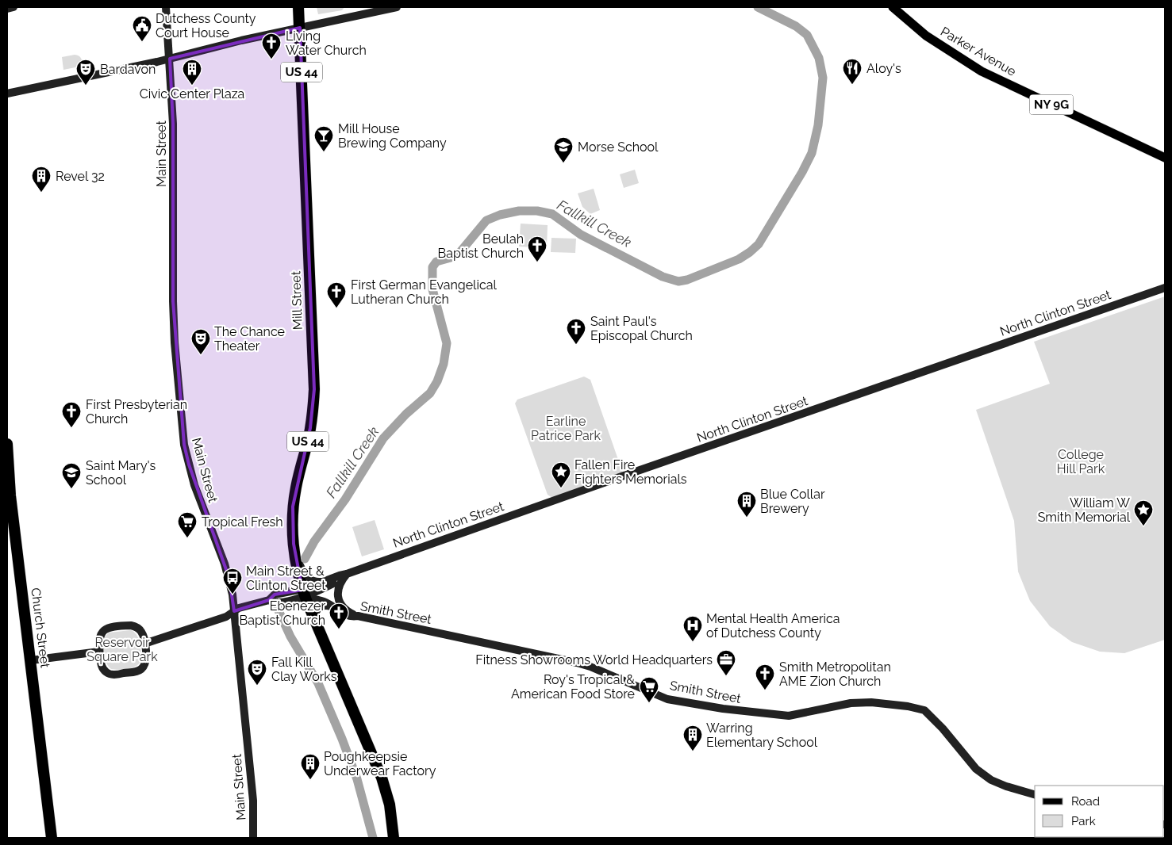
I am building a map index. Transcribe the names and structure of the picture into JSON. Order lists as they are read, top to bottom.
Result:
{
  "streets": {
    "highway": ["US 44", "Mill Street", "Church Street"],
    "main road": ["Parker Avenue", "NY 9G"],
    "street": ["Main Street", "North Clinton Street", "Smith Street"]
  },
  "crossings": [
    ["US 44", "Mill Street"],
    ["US 44", "North Clinton Street"],
    ["US 44", "Smith Street"],
    ["Main Street", "North Clinton Street"],
    ["Mill Street", "North Clinton Street"],
    ["Mill Street", "Smith Street"],
    ["North Clinton Street", "Smith Street"]
  ],
  "water": ["Fallkill Creek"],
  "parks": ["Earline Patrice Park", "College Hill Park", "Reservoir Square Park"],
  "places": {
    "public building": ["Dutchess County Court House"],
    "church": [
      "Living Water Church",
      "Beulah Baptist Church",
      "First German Evangelical Lutheran Church",
      "Saint Paul's Episcopal Church",
      "First Presbyterian Church",
      "Ebenezer Baptist Church",
      "Smith Metropolitan AME Zion Church"
    ],
    "restaurant": ["Aloy's"],
    "theatre": ["Bardavon", "The Chance Theater", "Fall Kill Clay Works"],
    "building": [
      "Civic Center Plaza",
      "Revel 32",
      "Blue Collar Brewery",
      "Warring Elementary School",
      "Poughkeepsie Underwear Factory"
    ],
    "bar": ["Mill House Brewing Company"],
    "school or university": ["Morse School", "Saint Mary's School"],
    "place": ["Fallen Fire Fighters Memorials", "William W Smith Memorial"],
    "supermarket": ["Tropical Fresh", "Roy's Tropical & American Food Store"],
    "bus stop": ["Main Street & Clinton Street"],
    "hospital": ["Mental Health America of Dutchess County"],
    "office": ["Fitness Showrooms World Headquarters"]
  },
  "legend": ["Road", "Park"]
}
